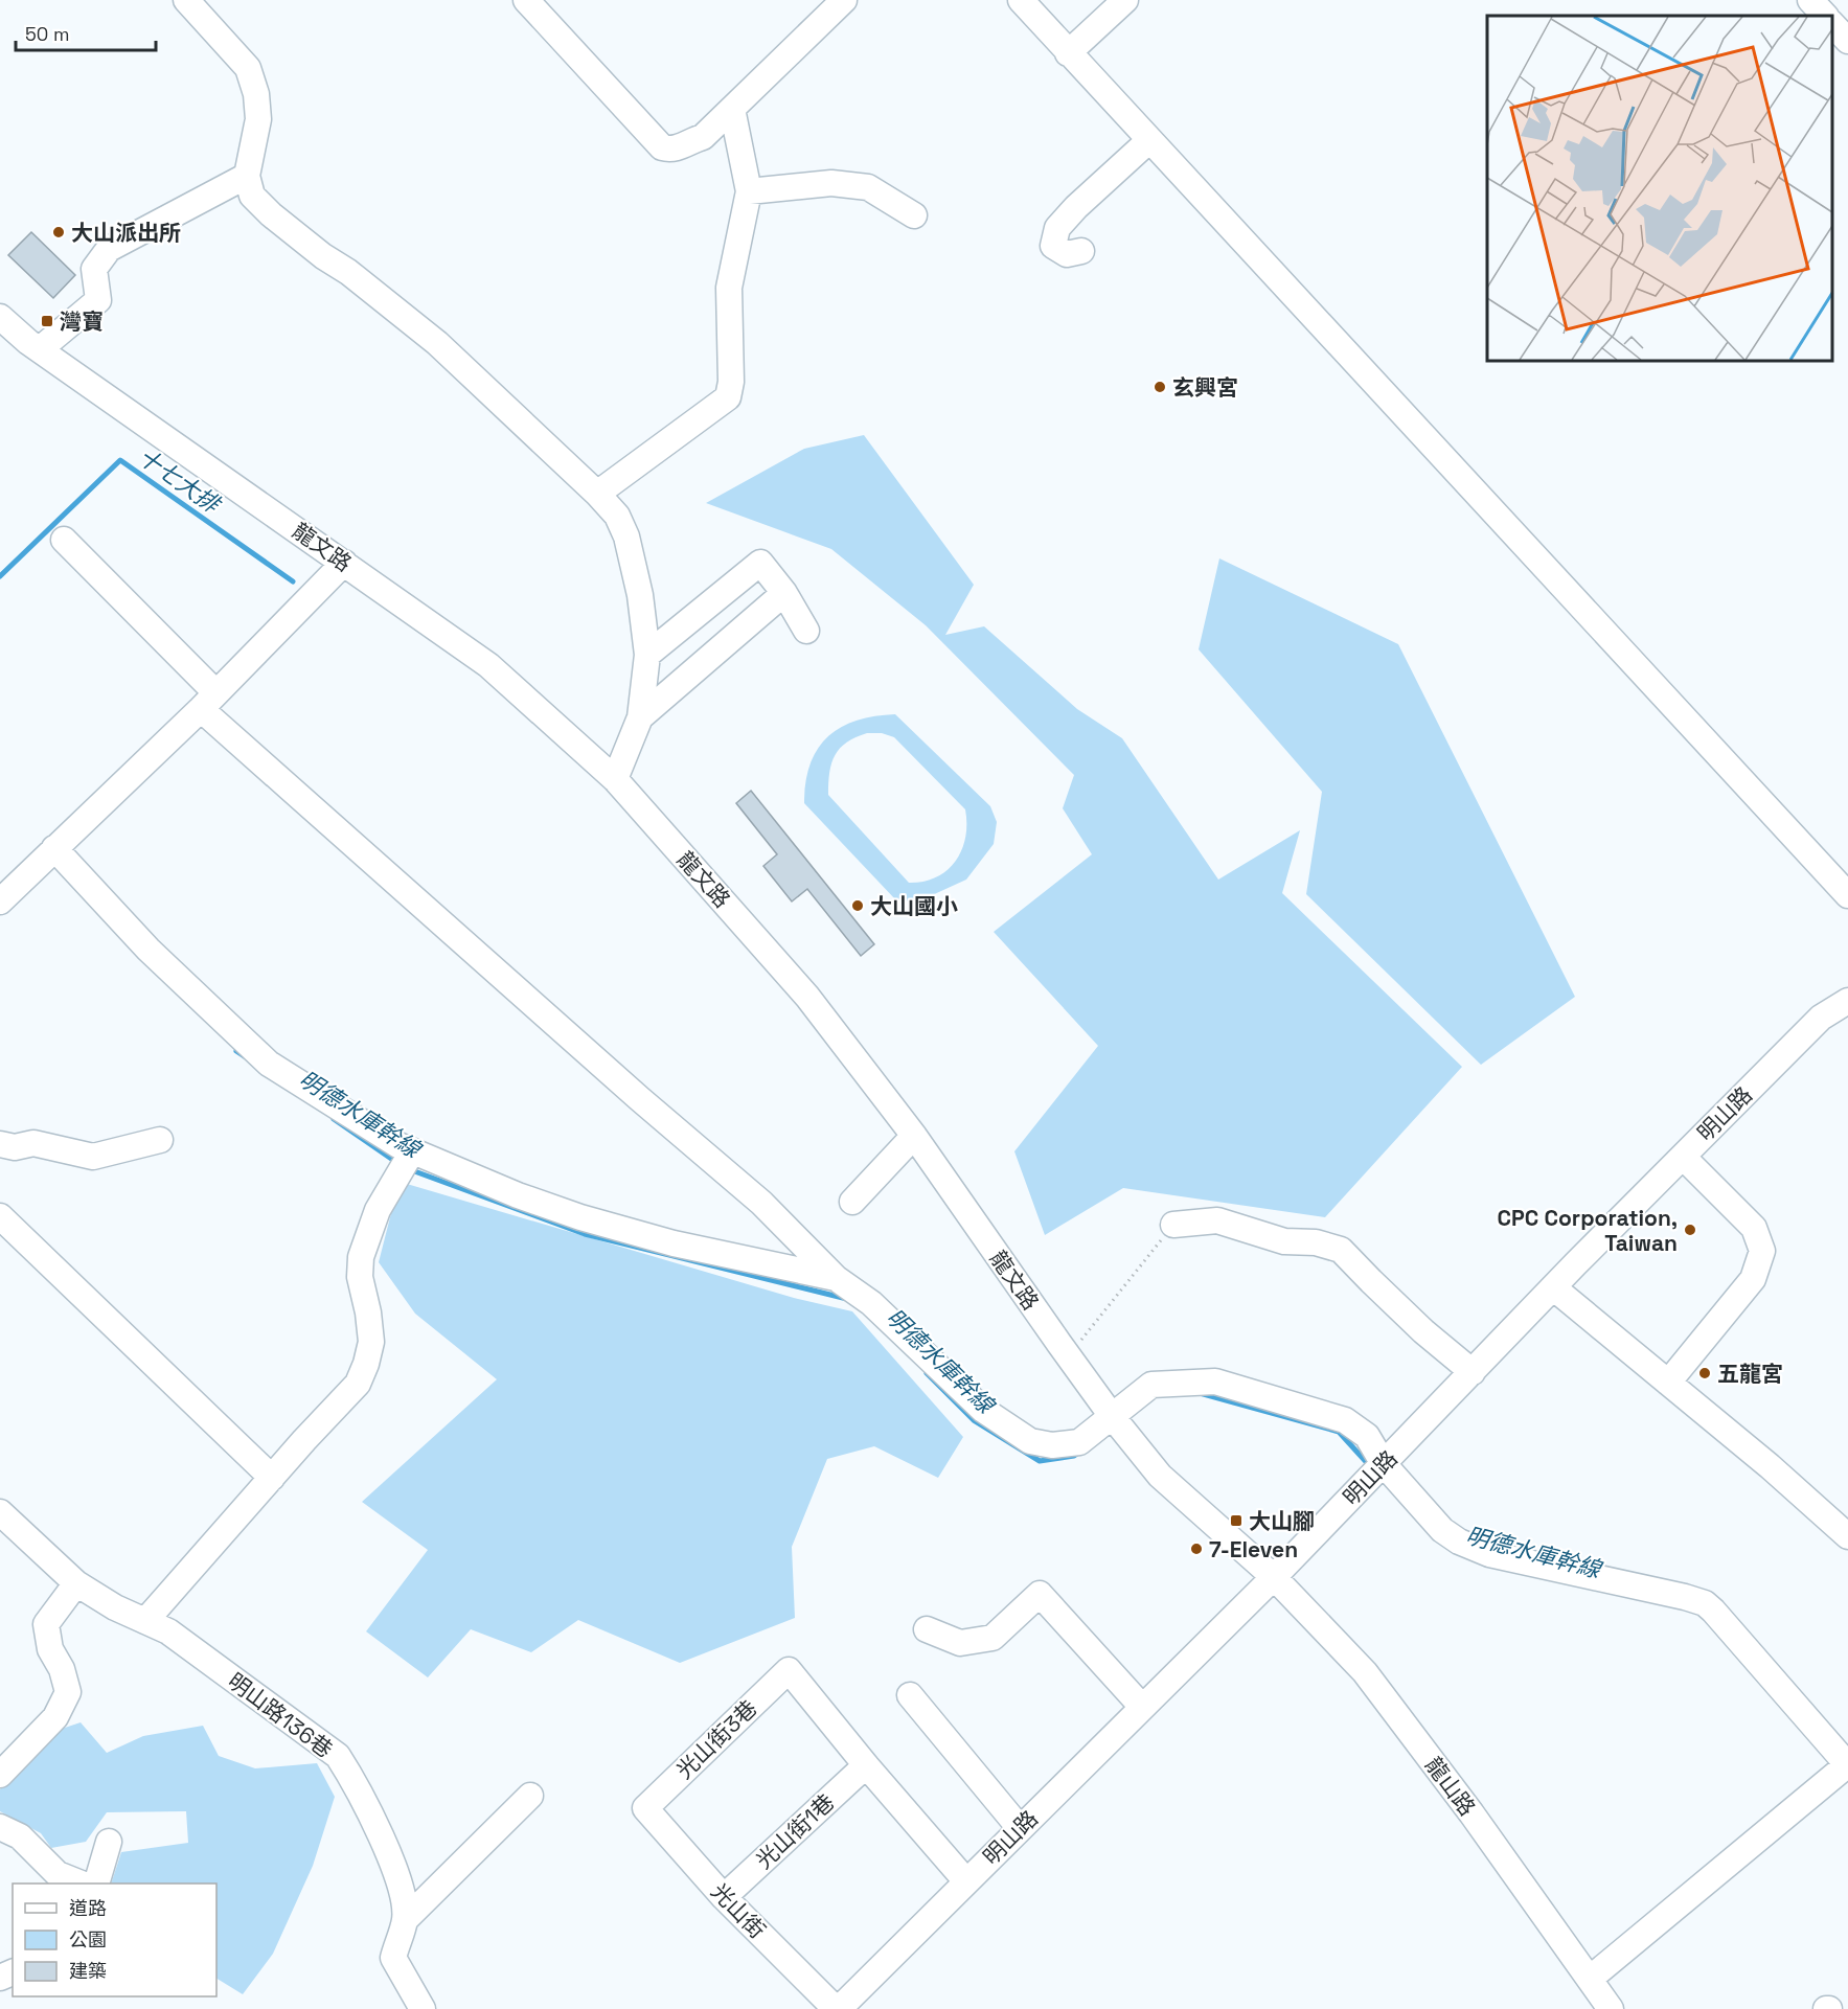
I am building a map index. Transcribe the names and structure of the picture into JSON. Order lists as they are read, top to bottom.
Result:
{
  "streets": {
    "street": [
      "龍文路",
      "明山路",
      "明山路136巷",
      "光山街3巷",
      "龍山路",
      "光山街1巷",
      "光山街"
    ]
  },
  "crossings": [
    ["龍文路", "明山路"],
    ["龍文路", "龍山路"],
    ["明山路", "龍山路"],
    ["明山路", "光山街"],
    ["光山街3巷", "光山街1巷"],
    ["光山街3巷", "光山街"],
    ["光山街1巷", "光山街"]
  ],
  "water": ["十七大排", "明德水庫幹線"],
  "places": {
    "other": [
      "大山派出所",
      "玄興宮",
      "大山國小",
      "CPC Corporation, Taiwan",
      "五龍宮",
      "7-Eleven"
    ],
    "transit": ["灣寶", "大山腳"]
  },
  "legend": ["道路", "公園", "建築"],
  "scale_bar": "50 m"
}
